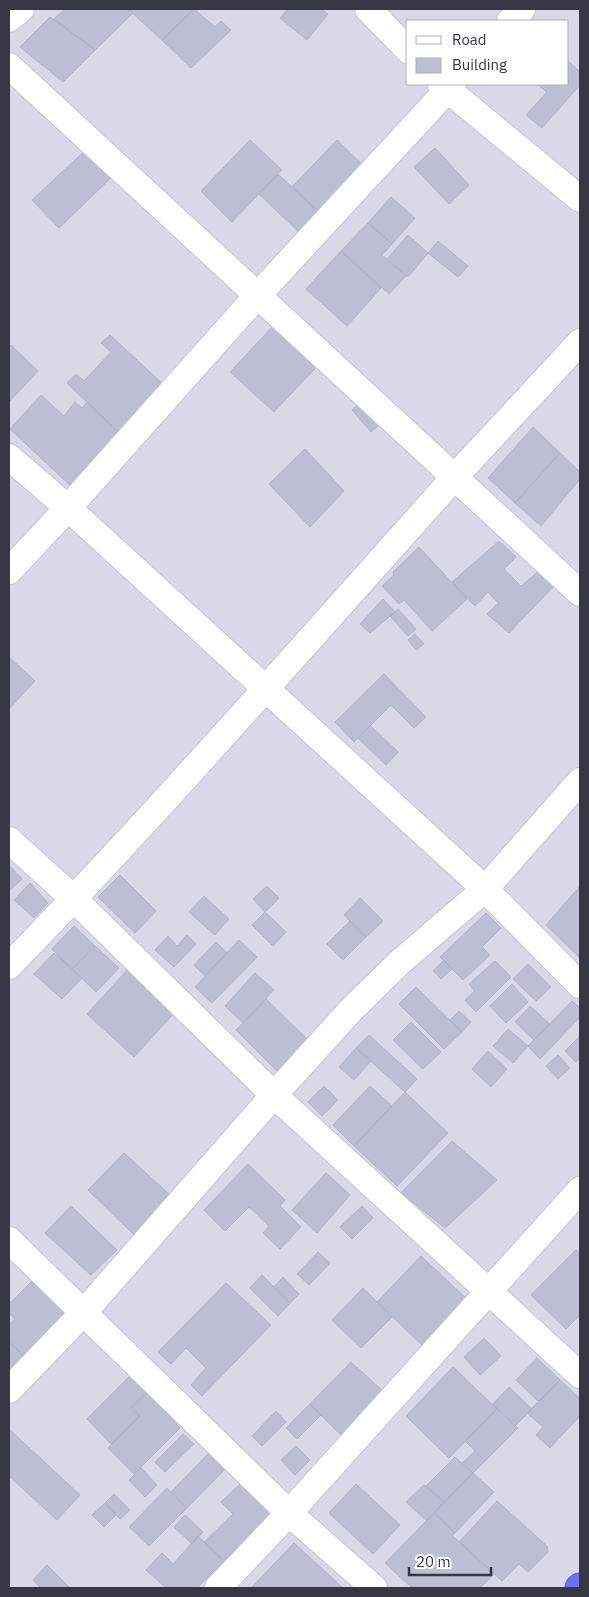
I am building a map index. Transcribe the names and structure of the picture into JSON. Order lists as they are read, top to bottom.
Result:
{
  "legend": ["Road", "Building"],
  "scale_bar": "20 m"
}
